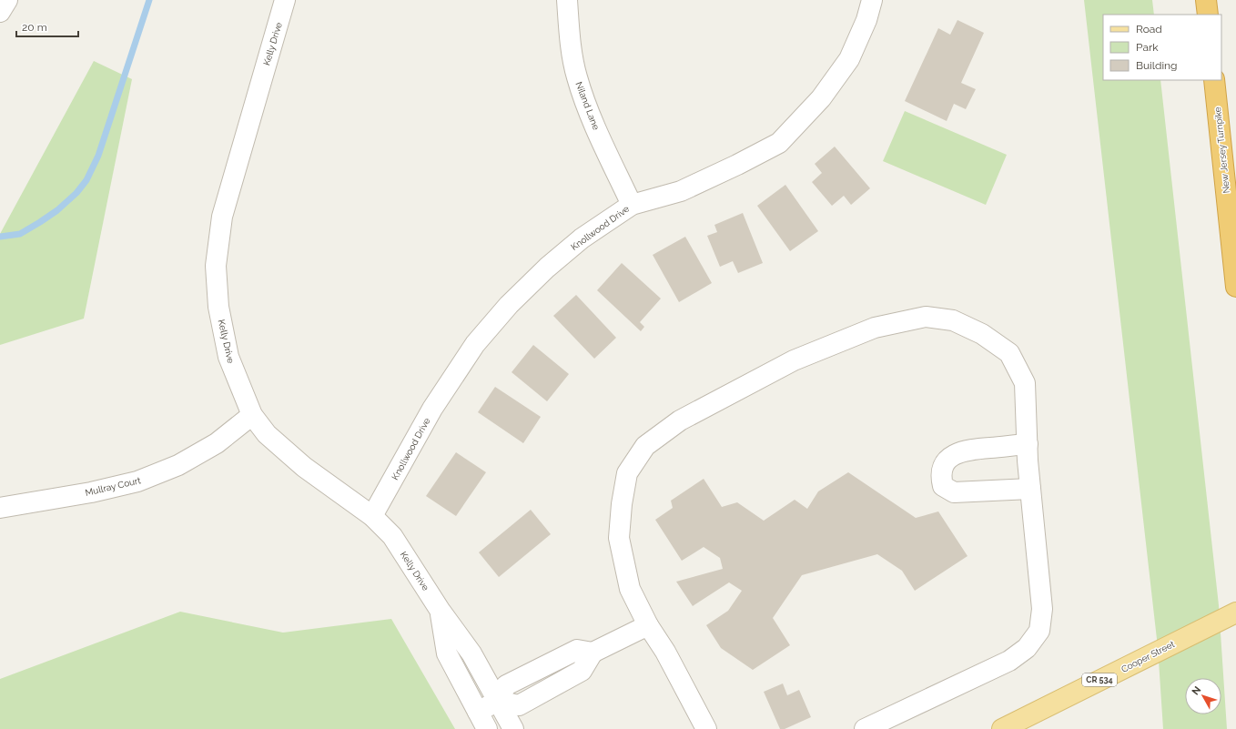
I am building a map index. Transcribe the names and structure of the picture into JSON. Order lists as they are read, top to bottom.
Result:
{
  "streets": {
    "highway": ["New Jersey Turnpike"],
    "main road": ["Cooper Street", "CR 534"],
    "street": [
      "Kelly Drive",
      "Niland Lane",
      "Knollwood Drive",
      "Mullray Court"
    ]
  },
  "crossings": [
    ["Kelly Drive", "Knollwood Drive"],
    ["Kelly Drive", "Mullray Court"],
    ["Niland Lane", "Knollwood Drive"]
  ],
  "legend": ["Road", "Park", "Building"],
  "scale_bar": "20 m",
  "north": "top left"
}
